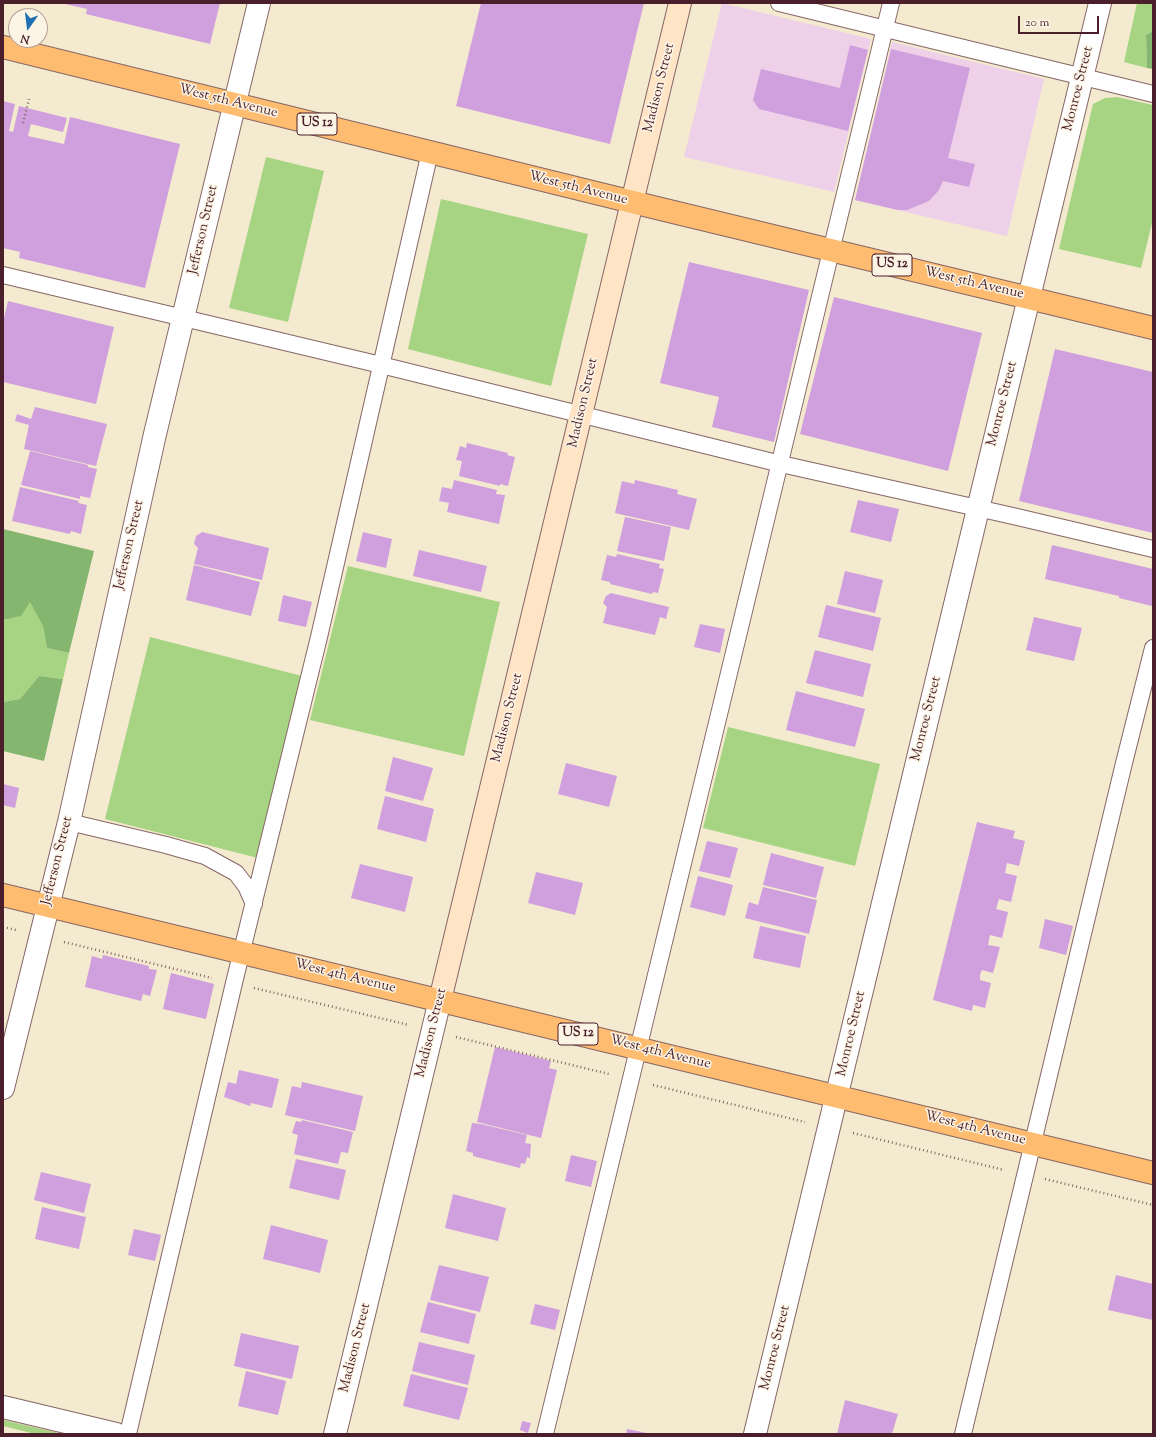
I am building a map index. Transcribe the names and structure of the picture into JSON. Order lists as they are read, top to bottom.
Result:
{
  "streets": {
    "main road": ["West 5th Avenue", "US 12", "West 4th Avenue"],
    "street": ["Madison Street", "Monroe Street", "Jefferson Street"]
  },
  "crossings": [
    ["Madison Street", "West 5th Avenue"],
    ["Madison Street", "West 4th Avenue"],
    ["Monroe Street", "West 5th Avenue"],
    ["Monroe Street", "West 4th Avenue"],
    ["West 5th Avenue", "Jefferson Street"],
    ["Jefferson Street", "West 4th Avenue"]
  ],
  "scale_bar": "20 m",
  "north": "bottom"
}
